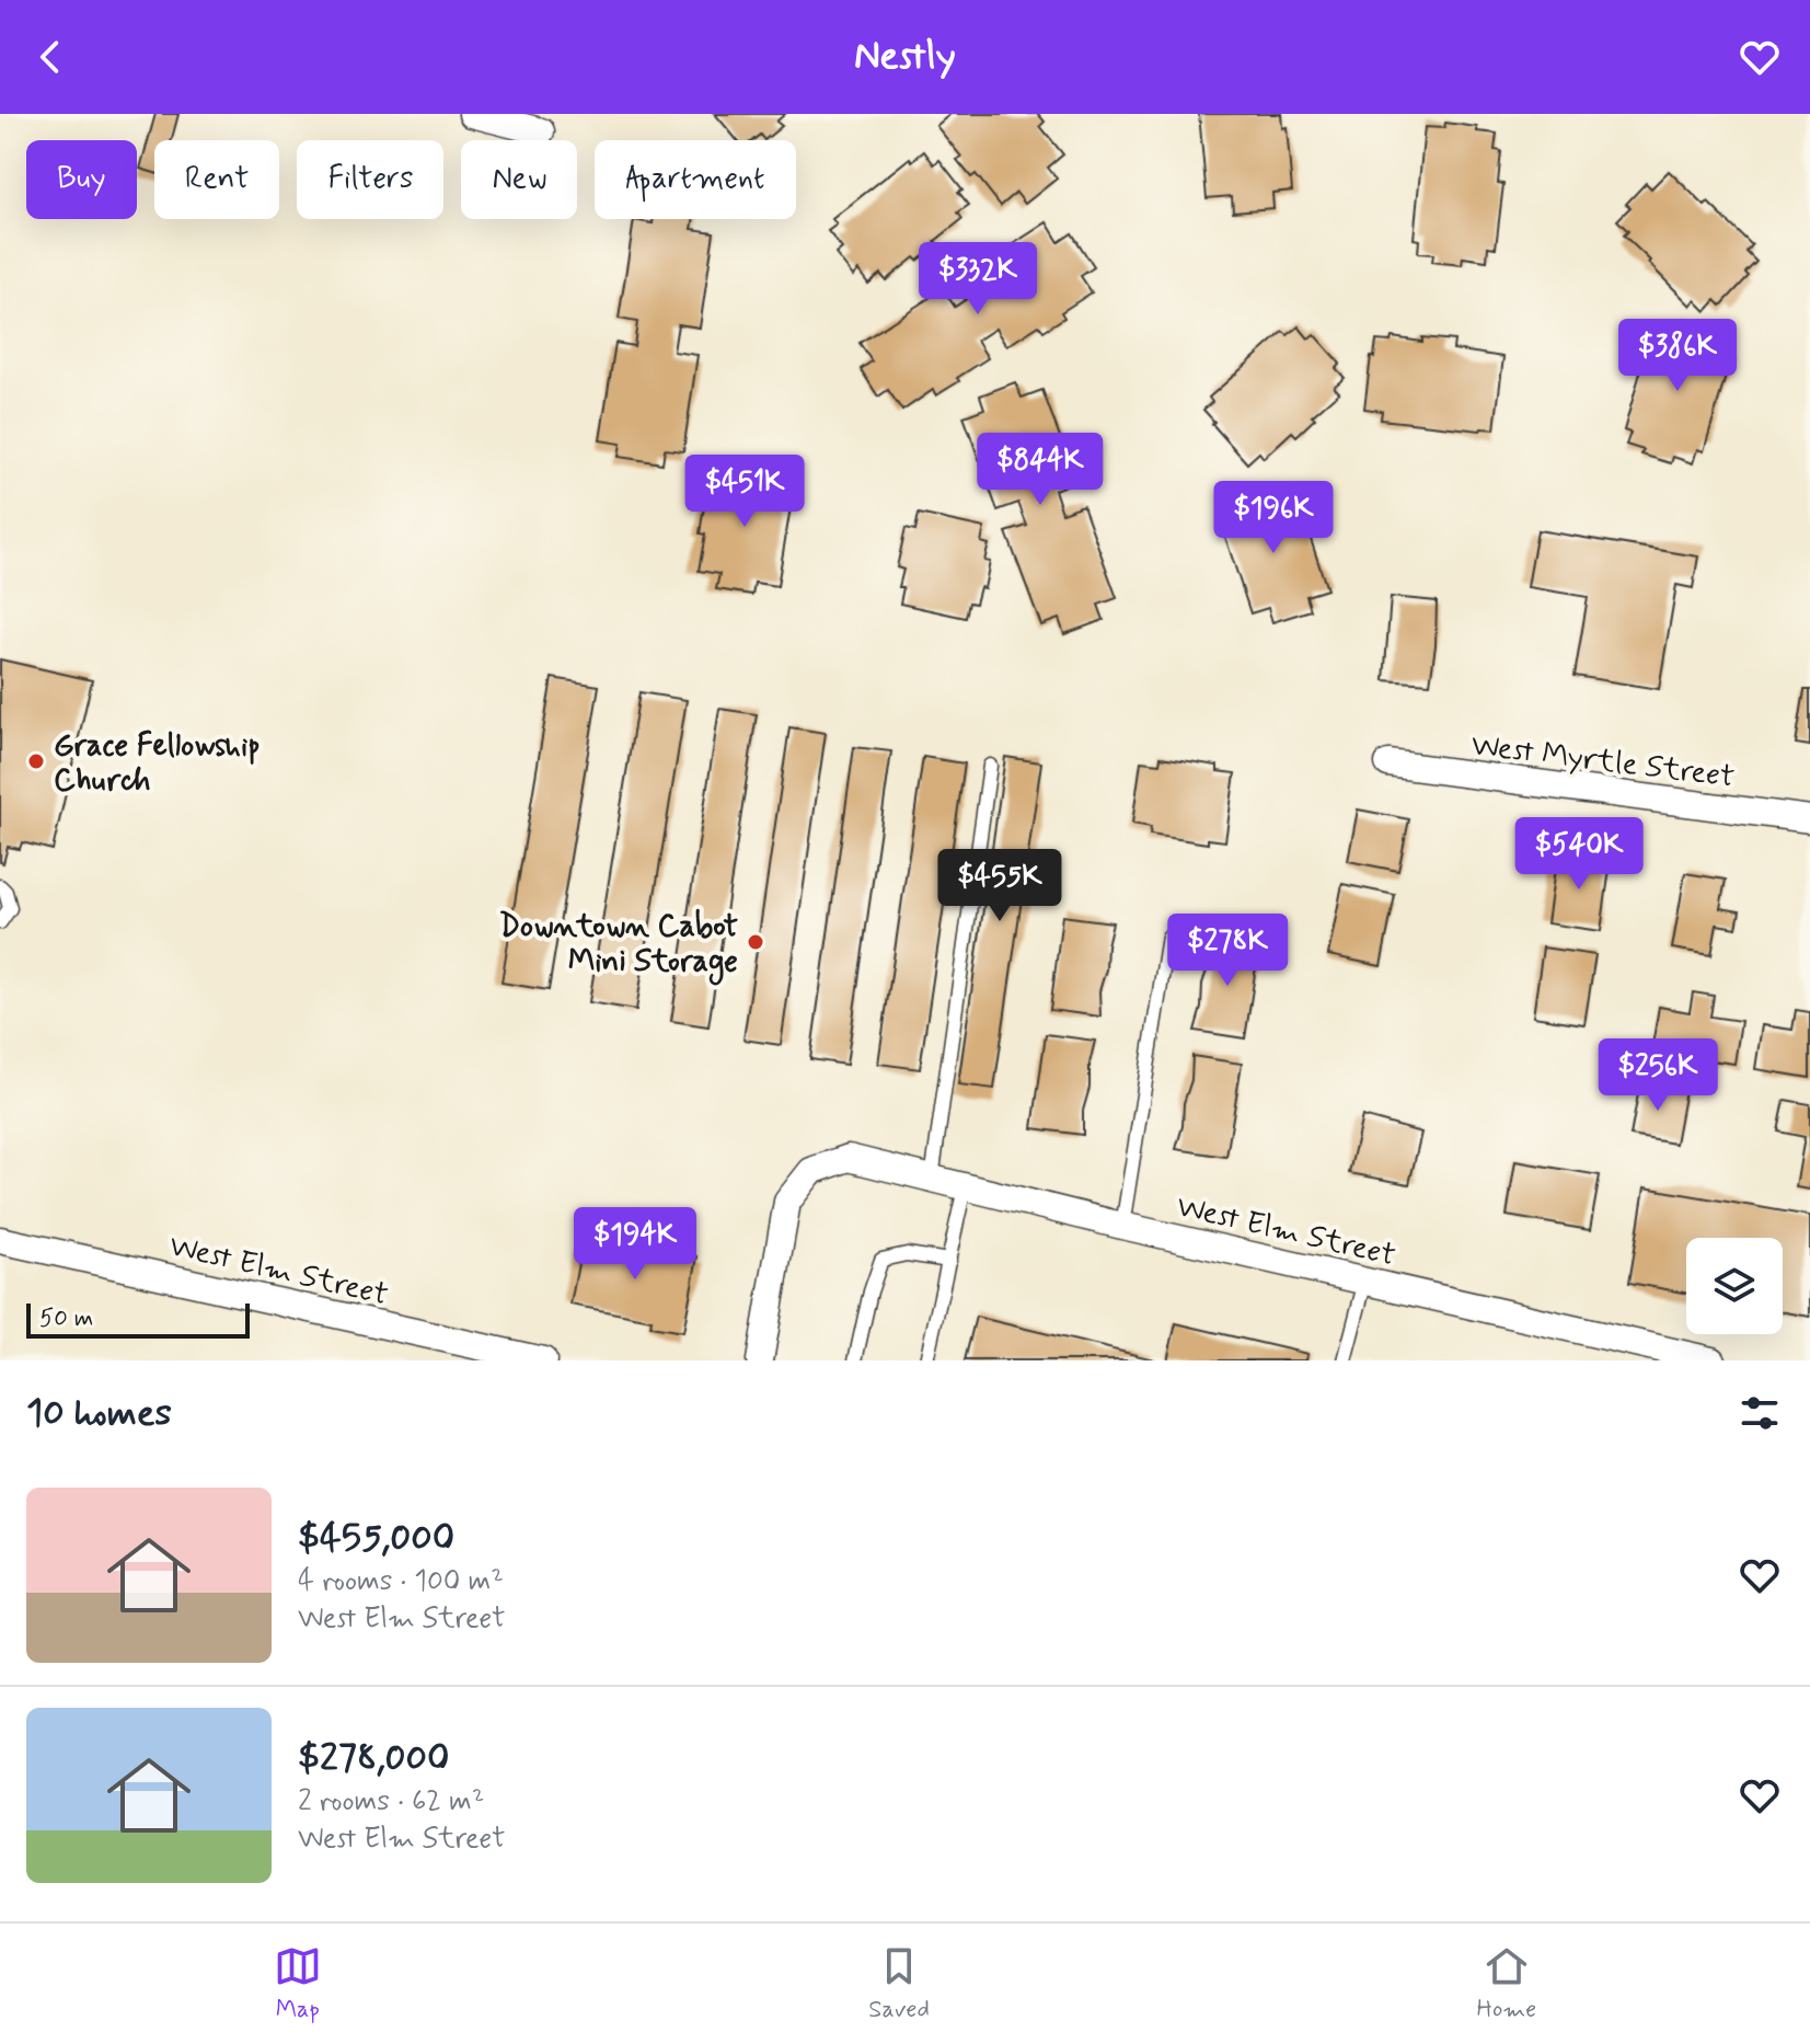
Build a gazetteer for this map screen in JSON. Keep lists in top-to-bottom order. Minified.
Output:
{"streets":{"street":["West Myrtle Street","West Elm Street"]},"places":["Grace Fellowship Church","Downtown Cabot Mini Storage"],"scale_bar":"50 m","page":{"header":"Nestly","chip":["Buy","Rent","Filters","New","Apartment"],"price":["$332K","$386K","$844K","$451K","$196K","$540K","$455K","$278K","$256K","$194K"],"scale":"50 m","heading":"10 homes","list":[{"name":"$455,000","note":"4 rooms · 100 m² · West Elm Street"},{"name":"$278,000","note":"2 rooms · 62 m² · West Elm Street"}],"tabs":["Map","Saved","Home"]}}
